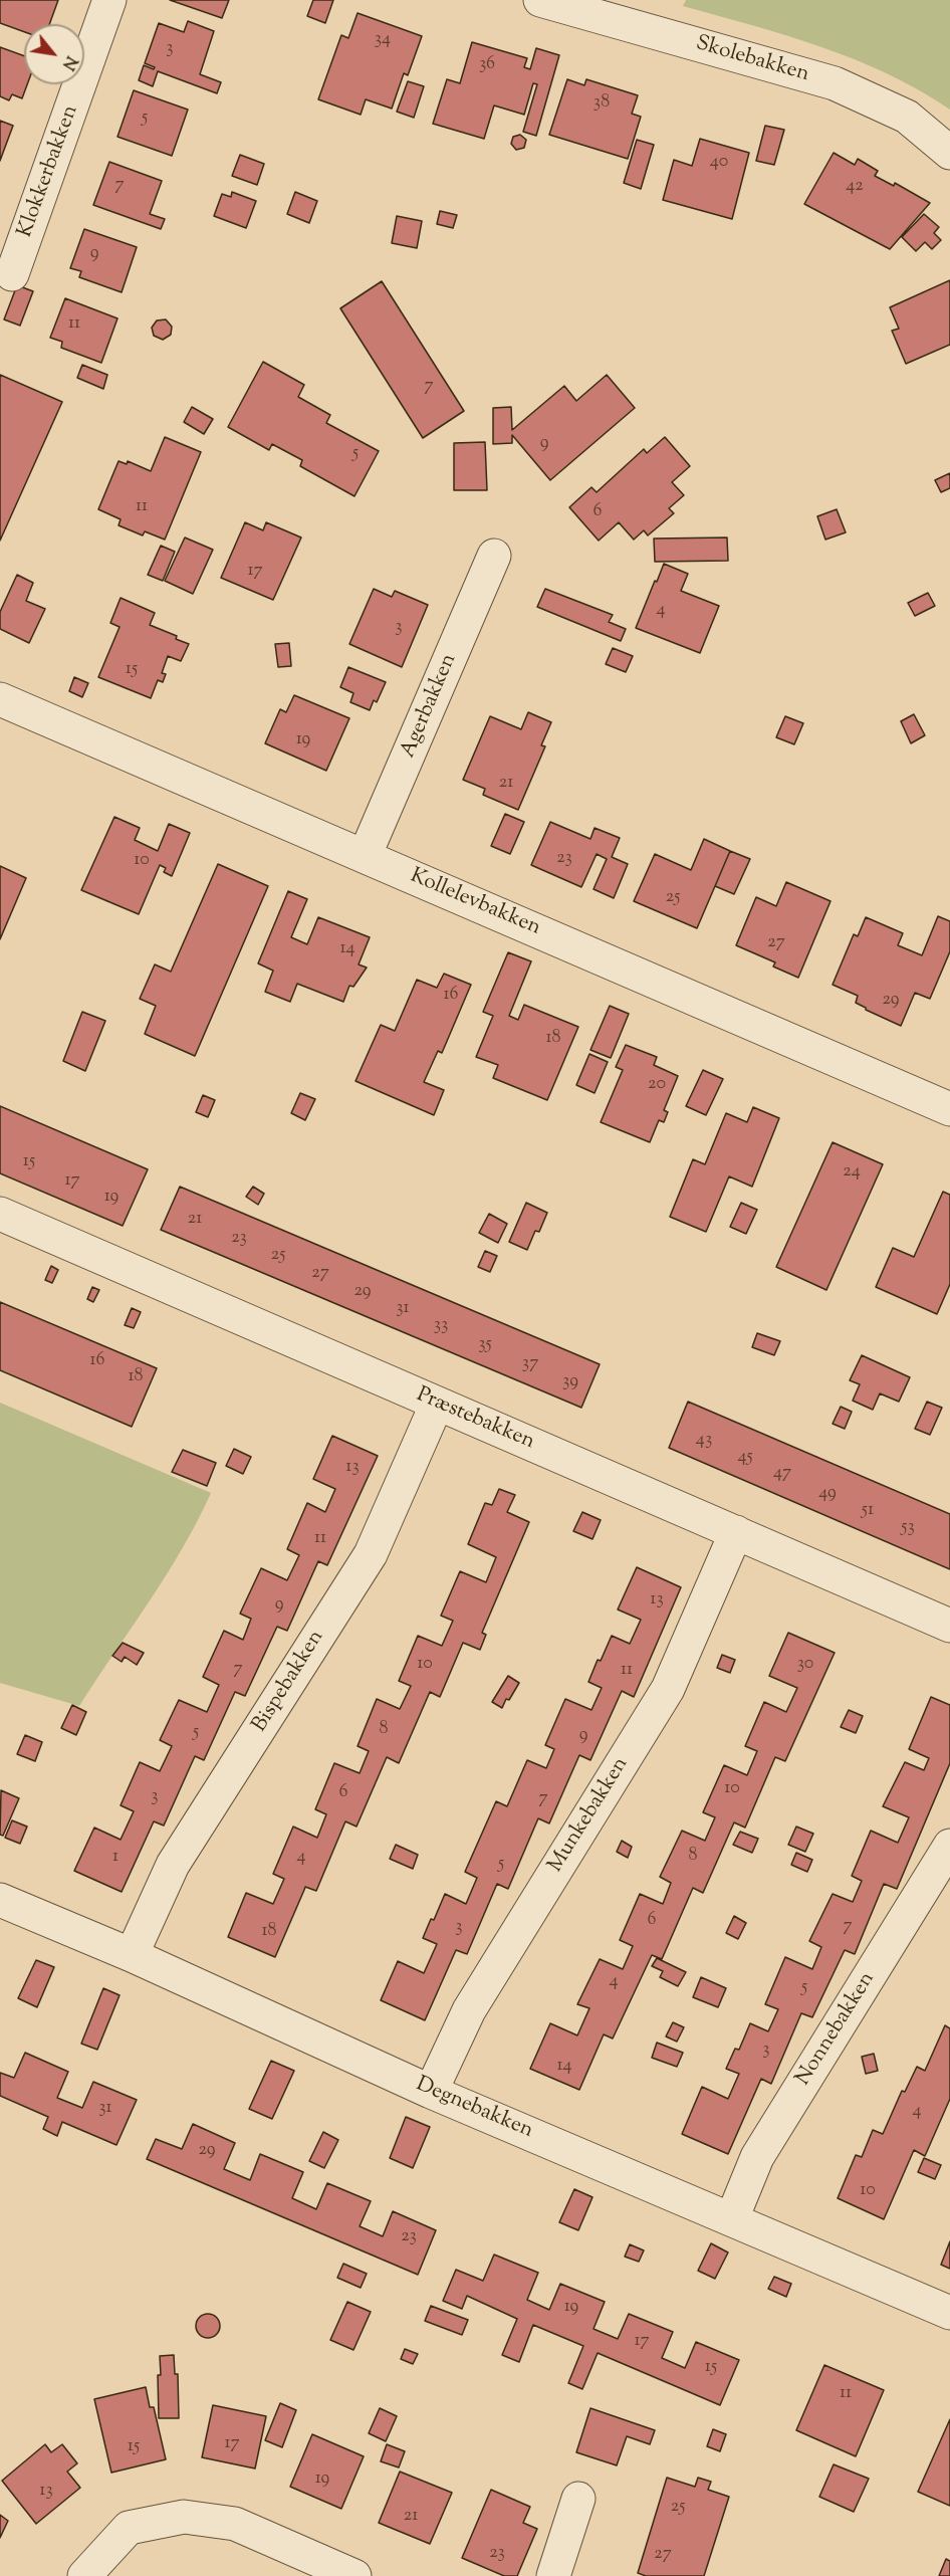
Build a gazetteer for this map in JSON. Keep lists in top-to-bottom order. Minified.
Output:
{"streets":{"street":["Skolebakken","Klokkerbakken","Agerbakken","Kollelevbakken","Præstebakken","Bispebakken","Munkebakken","Nonnebakken","Degnebakken"]},"crossings":[["Agerbakken","Kollelevbakken"],["Præstebakken","Bispebakken"],["Præstebakken","Munkebakken"],["Bispebakken","Degnebakken"],["Munkebakken","Degnebakken"],["Nonnebakken","Degnebakken"]],"house_numbers":["34","3","36","38","5","40","7","42","9","11","7","9","5","11","6","17","4","3","15","19","21","23","10","25","27","14","16","29","18","20","15","24","17","19","21","23","25","27","29","31","33","35","16","37","18","39","43","45","13","47","49","51","53","11","13","9","10","30","7","11","8","5","9","10","6","3","7","8","1","4","5","6","7","3","18","4","5","3","14","31","4","29","10","23","19","17","15","11","17","15","19","13","25","21","23","27"],"north":"bottom right"}
